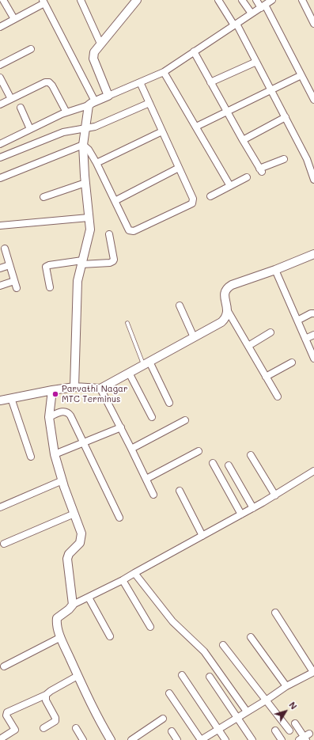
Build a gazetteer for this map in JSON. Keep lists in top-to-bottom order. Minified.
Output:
{"places":["Parvathi Nagar MTC Terminus"],"north":"top right"}
